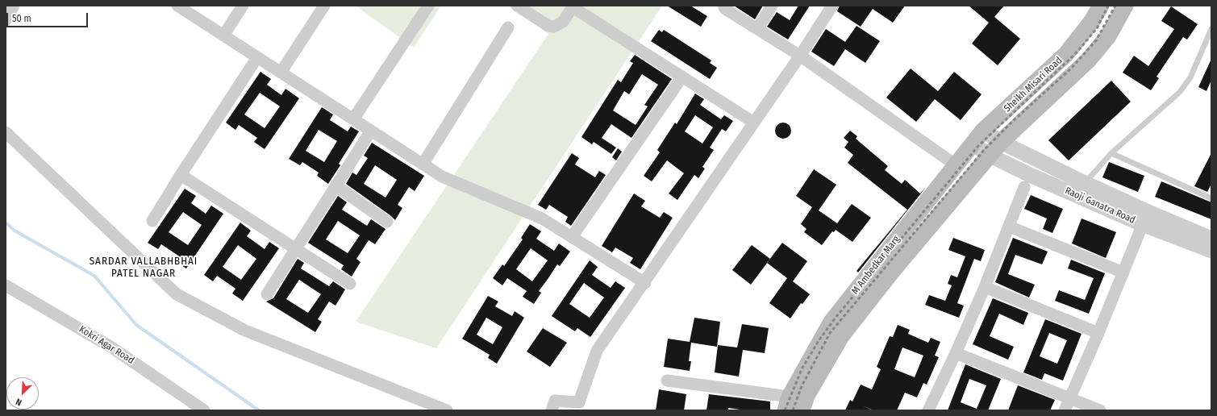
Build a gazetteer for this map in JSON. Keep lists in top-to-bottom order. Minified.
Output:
{"streets":{"main road":["Sheikh Misari Road","M Ambedkar Marg"],"street":["Raoji Ganatra Road","Kokri Agar Road"]},"crossings":[["Sheikh Misari Road","M Ambedkar Marg"],["Raoji Ganatra Road","M Ambedkar Marg"]],"districts":["SARDAR VALLABHBHAI PATEL NAGAR"],"scale_bar":"50 m","north":"bottom left"}
